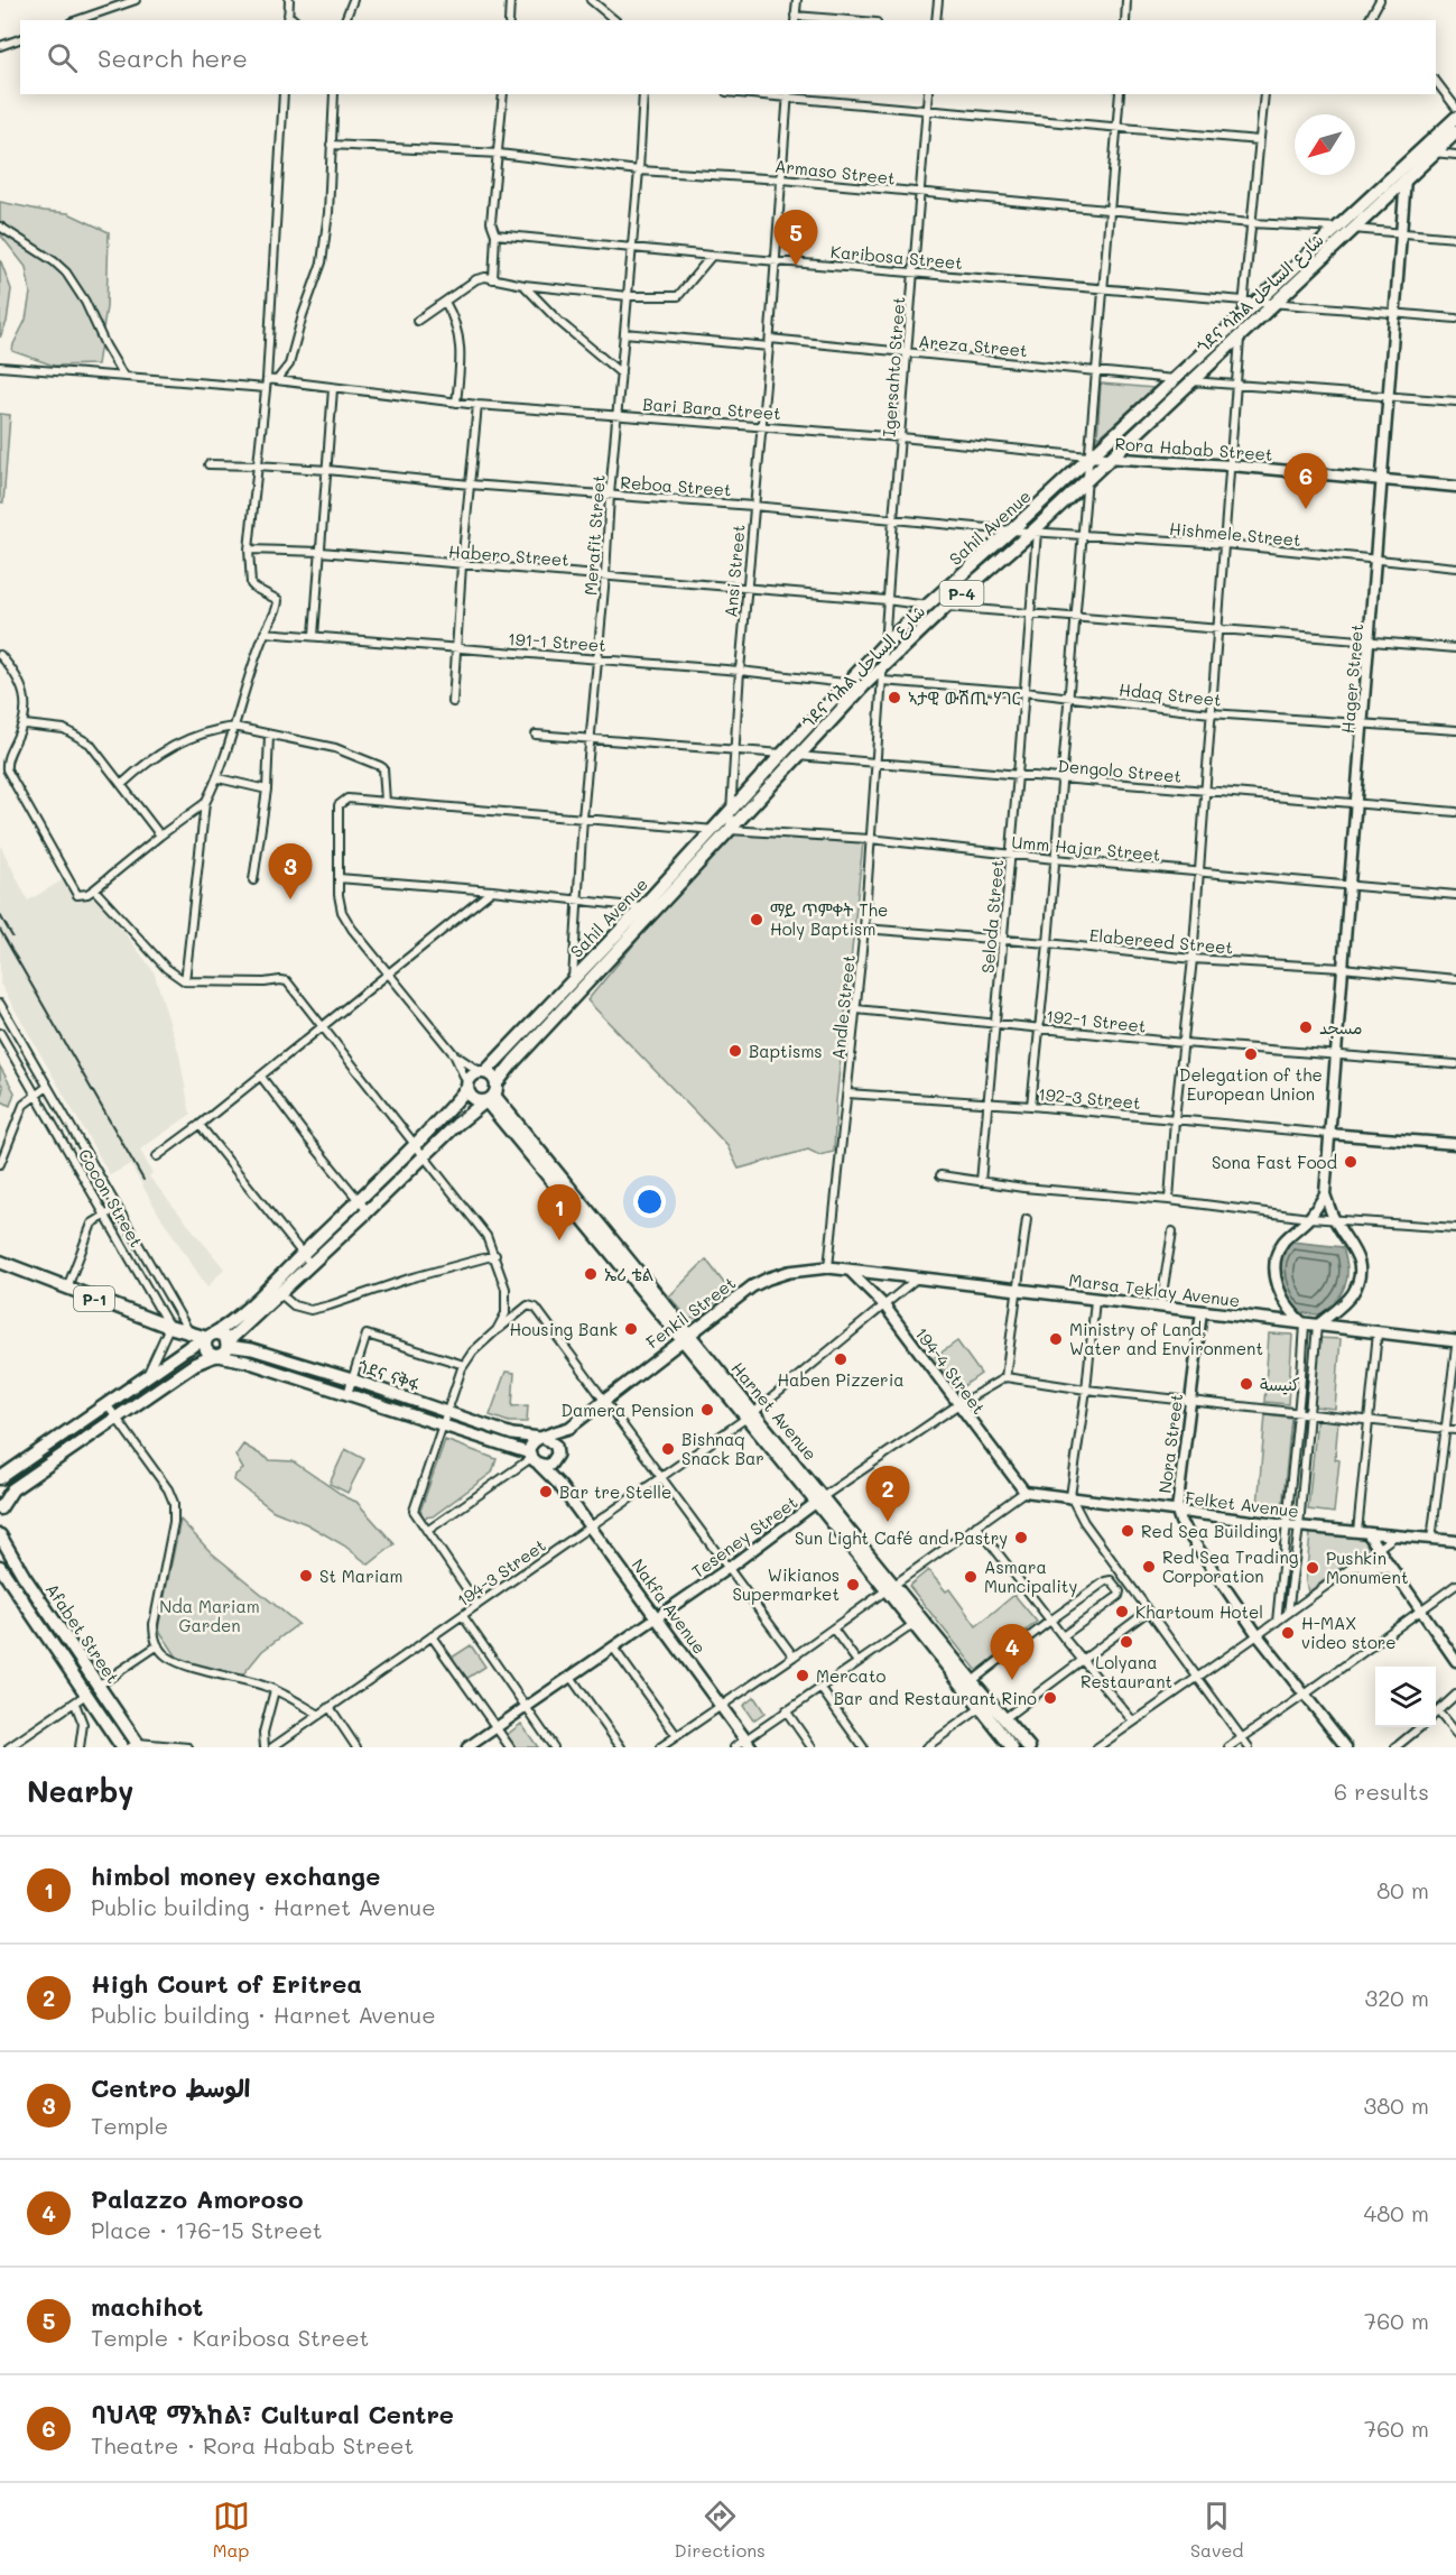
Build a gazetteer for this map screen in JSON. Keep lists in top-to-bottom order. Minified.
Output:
{"streets":{"main road":["ጎደና ሳሕል شارع الساحل","Sahil Avenue","P-4","Marsa Teklay Avenue","P-1","Fenkil Street","ጎደና ናቅፋ","Harnet Avenue","Nakfa Avenue","Afabet Street"],"street":["Armaso Street","Karibosa Street","Areza Street","Igersahto Street","Bari Bara Street","Rora Habab Street","Reboa Street","Hishmele Street","Merafit Street","Habero Street","Ansi Street","191-1 Street","Hager Street","Hdaq Street","Dengolo Street","Umm Hajar Street","Seloda Street","Elabereed Street","Andle Street","192-1 Street","192-3 Street","Cocon Street","194-4 Street","Nora Street","Felket Avenue","Teseney Street","194-3 Street"]},"crossings":[["Armaso Street","ጎደና ሳሕል شارع الساحل"],["Armaso Street","Igersahto Street"],["Armaso Street","Sahil Avenue"],["Armaso Street","Merafit Street"],["Armaso Street","Ansi Street"],["Armaso Street","Hager Street"],["Karibosa Street","ጎደና ሳሕል شارع الساحل"],["Karibosa Street","Igersahto Street"],["Karibosa Street","Sahil Avenue"],["Karibosa Street","Merafit Street"],["Karibosa Street","Ansi Street"],["Karibosa Street","Hager Street"],["ጎደና ሳሕል شارع الساحل","Areza Street"],["ጎደና ሳሕል شارع الساحل","Igersahto Street"],["ጎደና ሳሕል شارع الساحل","Rora Habab Street"],["ጎደና ሳሕል شارع الساحل","Sahil Avenue"],["ጎደና ሳሕል شارع الساحل","Hishmele Street"],["ጎደና ሳሕል شارع الساحل","Habero Street"],["ጎደና ሳሕል شارع الساحل","Ansi Street"],["ጎደና ሳሕል شارع الساحل","191-1 Street"],["ጎደና ሳሕል شارع الساحل","Hager Street"],["ጎደና ሳሕል شارع الساحل","Dengolo Street"],["ጎደና ሳሕል شارع الساحل","Umm Hajar Street"],["ጎደና ሳሕል شارع الساحل","Seloda Street"],["ጎደና ሳሕል شارع الساحل","Andle Street"],["ጎደና ሳሕል شارع الساحل","Harnet Avenue"],["Areza Street","Igersahto Street"],["Areza Street","Sahil Avenue"],["Areza Street","Merafit Street"],["Areza Street","Ansi Street"],["Areza Street","Hager Street"],["Igersahto Street","Bari Bara Street"],["Igersahto Street","Reboa Street"],["Igersahto Street","Sahil Avenue"],["Igersahto Street","Habero Street"],["Igersahto Street","Andle Street"],["Bari Bara Street","Rora Habab Street"],["Bari Bara Street","Sahil Avenue"],["Bari Bara Street","Merafit Street"],["Bari Bara Street","Ansi Street"],["Rora Habab Street","Sahil Avenue"],["Rora Habab Street","Hager Street"],["Reboa Street","Sahil Avenue"],["Reboa Street","Hishmele Street"],["Reboa Street","Merafit Street"],["Reboa Street","Ansi Street"],["Sahil Avenue","Hishmele Street"],["Sahil Avenue","Merafit Street"],["Sahil Avenue","Habero Street"],["Sahil Avenue","Ansi Street"],["Sahil Avenue","191-1 Street"],["Sahil Avenue","Hager Street"],["Sahil Avenue","Dengolo Street"],["Sahil Avenue","Umm Hajar Street"],["Sahil Avenue","Harnet Avenue"],["Hishmele Street","Hager Street"],["Hishmele Street","Seloda Street"],["Merafit Street","Habero Street"],["Merafit Street","191-1 Street"],["Merafit Street","Dengolo Street"],["Merafit Street","Umm Hajar Street"],["Habero Street","Ansi Street"],["Habero Street","Hager Street"],["Habero Street","Seloda Street"],["Ansi Street","191-1 Street"],["Ansi Street","Dengolo Street"],["Ansi Street","Umm Hajar Street"],["Hager Street","Hdaq Street"],["Hager Street","Dengolo Street"],["Hager Street","Umm Hajar Street"],["Hager Street","Elabereed Street"],["Hager Street","192-1 Street"],["Hager Street","192-3 Street"],["Hdaq Street","Seloda Street"],["Hdaq Street","Andle Street"],["Dengolo Street","Seloda Street"],["Dengolo Street","Andle Street"],["Umm Hajar Street","Seloda Street"],["Umm Hajar Street","Andle Street"],["Seloda Street","Elabereed Street"],["Seloda Street","192-1 Street"],["Seloda Street","192-3 Street"],["Elabereed Street","Andle Street"],["Andle Street","192-1 Street"],["Andle Street","192-3 Street"],["Andle Street","Fenkil Street"],["Cocon Street","P-1"],["Marsa Teklay Avenue","Fenkil Street"],["Marsa Teklay Avenue","194-4 Street"],["Marsa Teklay Avenue","Nora Street"],["Marsa Teklay Avenue","194-3 Street"],["P-1","ጎደና ናቅፋ"],["Fenkil Street","194-4 Street"],["Fenkil Street","Harnet Avenue"],["194-4 Street","Felket Avenue"],["194-4 Street","194-3 Street"],["ጎደና ናቅፋ","Nakfa Avenue"],["Harnet Avenue","Teseney Street"],["Harnet Avenue","194-3 Street"],["Nora Street","Felket Avenue"],["Teseney Street","Nakfa Avenue"],["194-3 Street","Nakfa Avenue"]],"parks":["Nda Mariam Garden"],"places":["ኣታዊ ውሽጢ ሃገር","ማይ ጥምቀት The Holy Baptism","مسجد","Baptisms","Delegation of the European Union","Sona Fast Food","ኤሪ ቴል","Housing Bank","Ministry of Land, Water and Environment","Haben Pizzeria","كنيسة","Damera Pension","Bishnaq Snack Bar","Bar tre Stelle","Red Sea Building","Sun Light Café and Pastry","Red Sea Trading Corporation","Pushkin Monument","St Mariam","Asmara Muncipality","Wikianos Supermarket","Khartoum Hotel","H-MAX video store","Lolyana Restaurant","Mercato","Bar and Restaurant Rino"],"north":"bottom left","page":{"search":"Search here","pins":["5","6","3","1","2","4"],"heading":["Nearby","6 results"],"list":[{"mark":"1","name":"himbol money exchange","note":"Public building · Harnet Avenue","value":"80 m"},{"mark":"2","name":"High Court of Eritrea","note":"Public building · Harnet Avenue","value":"320 m"},{"mark":"3","name":"Centro الوسط","note":"Temple","value":"380 m"},{"mark":"4","name":"Palazzo Amoroso","note":"Place · 176-15 Street","value":"480 m"},{"mark":"5","name":"machihot","note":"Temple · Karibosa Street","value":"760 m"},{"mark":"6","name":"ባህላዊ ማእከል፣ Cultural Centre","note":"Theatre · Rora Habab Street","value":"760 m"}],"nav":["Map","Directions","Saved"]}}
